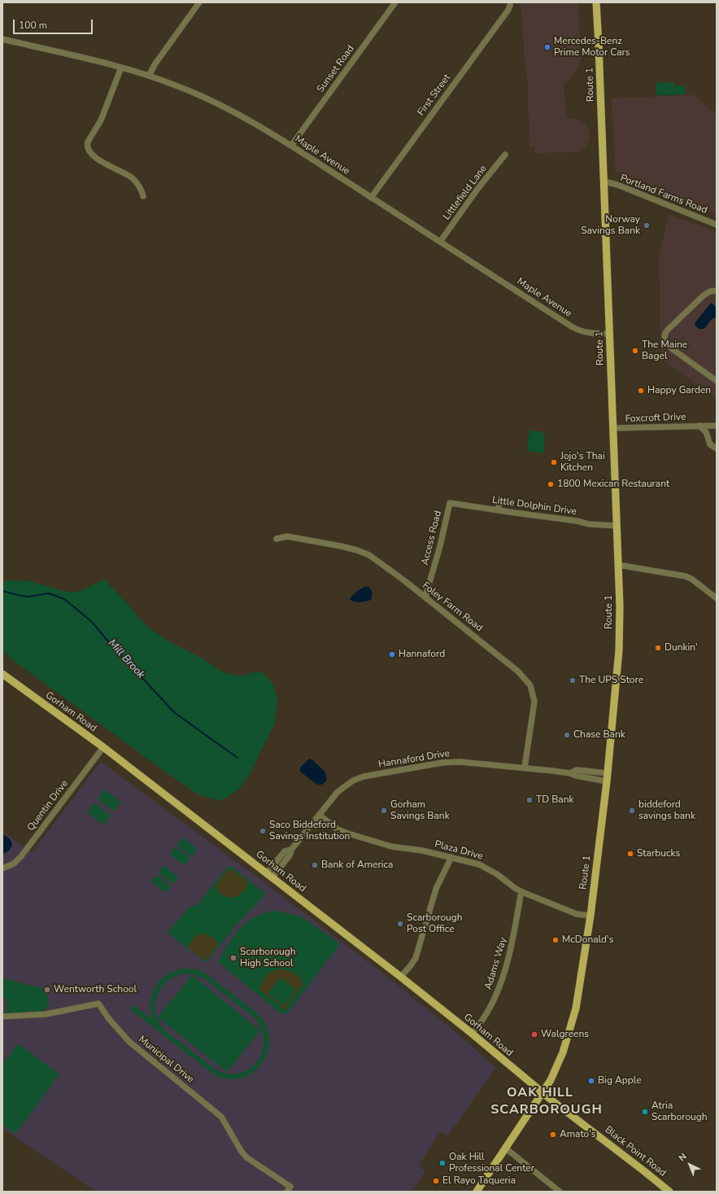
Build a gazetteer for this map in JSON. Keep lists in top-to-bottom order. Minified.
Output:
{"streets":{"main road":["Route 1","Gorham Road","Black Point Road"],"street":["Sunset Road","First Street","Maple Avenue","Littlefield Lane","Portland Farms Road","Foxcroft Drive","Little Dolphin Drive","Access Road","Foley Farm Road","Hannaford Drive","Quentin Drive","Plaza Drive","Adams Way","Municipal Drive"]},"crossings":[["Sunset Road","Maple Avenue"],["Route 1","Maple Avenue"],["Route 1","Portland Farms Road"],["Route 1","Foxcroft Drive"],["Route 1","Little Dolphin Drive"],["Route 1","Gorham Road"],["Route 1","Hannaford Drive"],["Route 1","Plaza Drive"],["Route 1","Black Point Road"],["First Street","Maple Avenue"],["Maple Avenue","Littlefield Lane"],["Little Dolphin Drive","Access Road"],["Access Road","Foley Farm Road"],["Foley Farm Road","Hannaford Drive"],["Gorham Road","Hannaford Drive"],["Gorham Road","Quentin Drive"],["Gorham Road","Adams Way"],["Gorham Road","Black Point Road"],["Hannaford Drive","Plaza Drive"],["Plaza Drive","Adams Way"]],"districts":["OAK HILL","SCARBOROUGH"],"water":["Mill Brook"],"places":["Mercedes-Benz Prime Motor Cars","Norway Savings Bank","The Maine Bagel","Happy Garden","Jojo's Thai Kitchen","1800 Mexican Restaurant","Dunkin'","Hannaford","The UPS Store","Chase Bank","TD Bank","Gorham Savings Bank","biddeford savings bank","Saco Biddeford Savings Institution","Starbucks","Bank of America","Scarborough Post Office","McDonald's","Scarborough High School","Wentworth School","Walgreens","Big Apple","Atria Scarborough","Amato's","Oak Hill Professional Center","El Rayo Taqueria"],"scale_bar":"100 m","north":"top left"}
